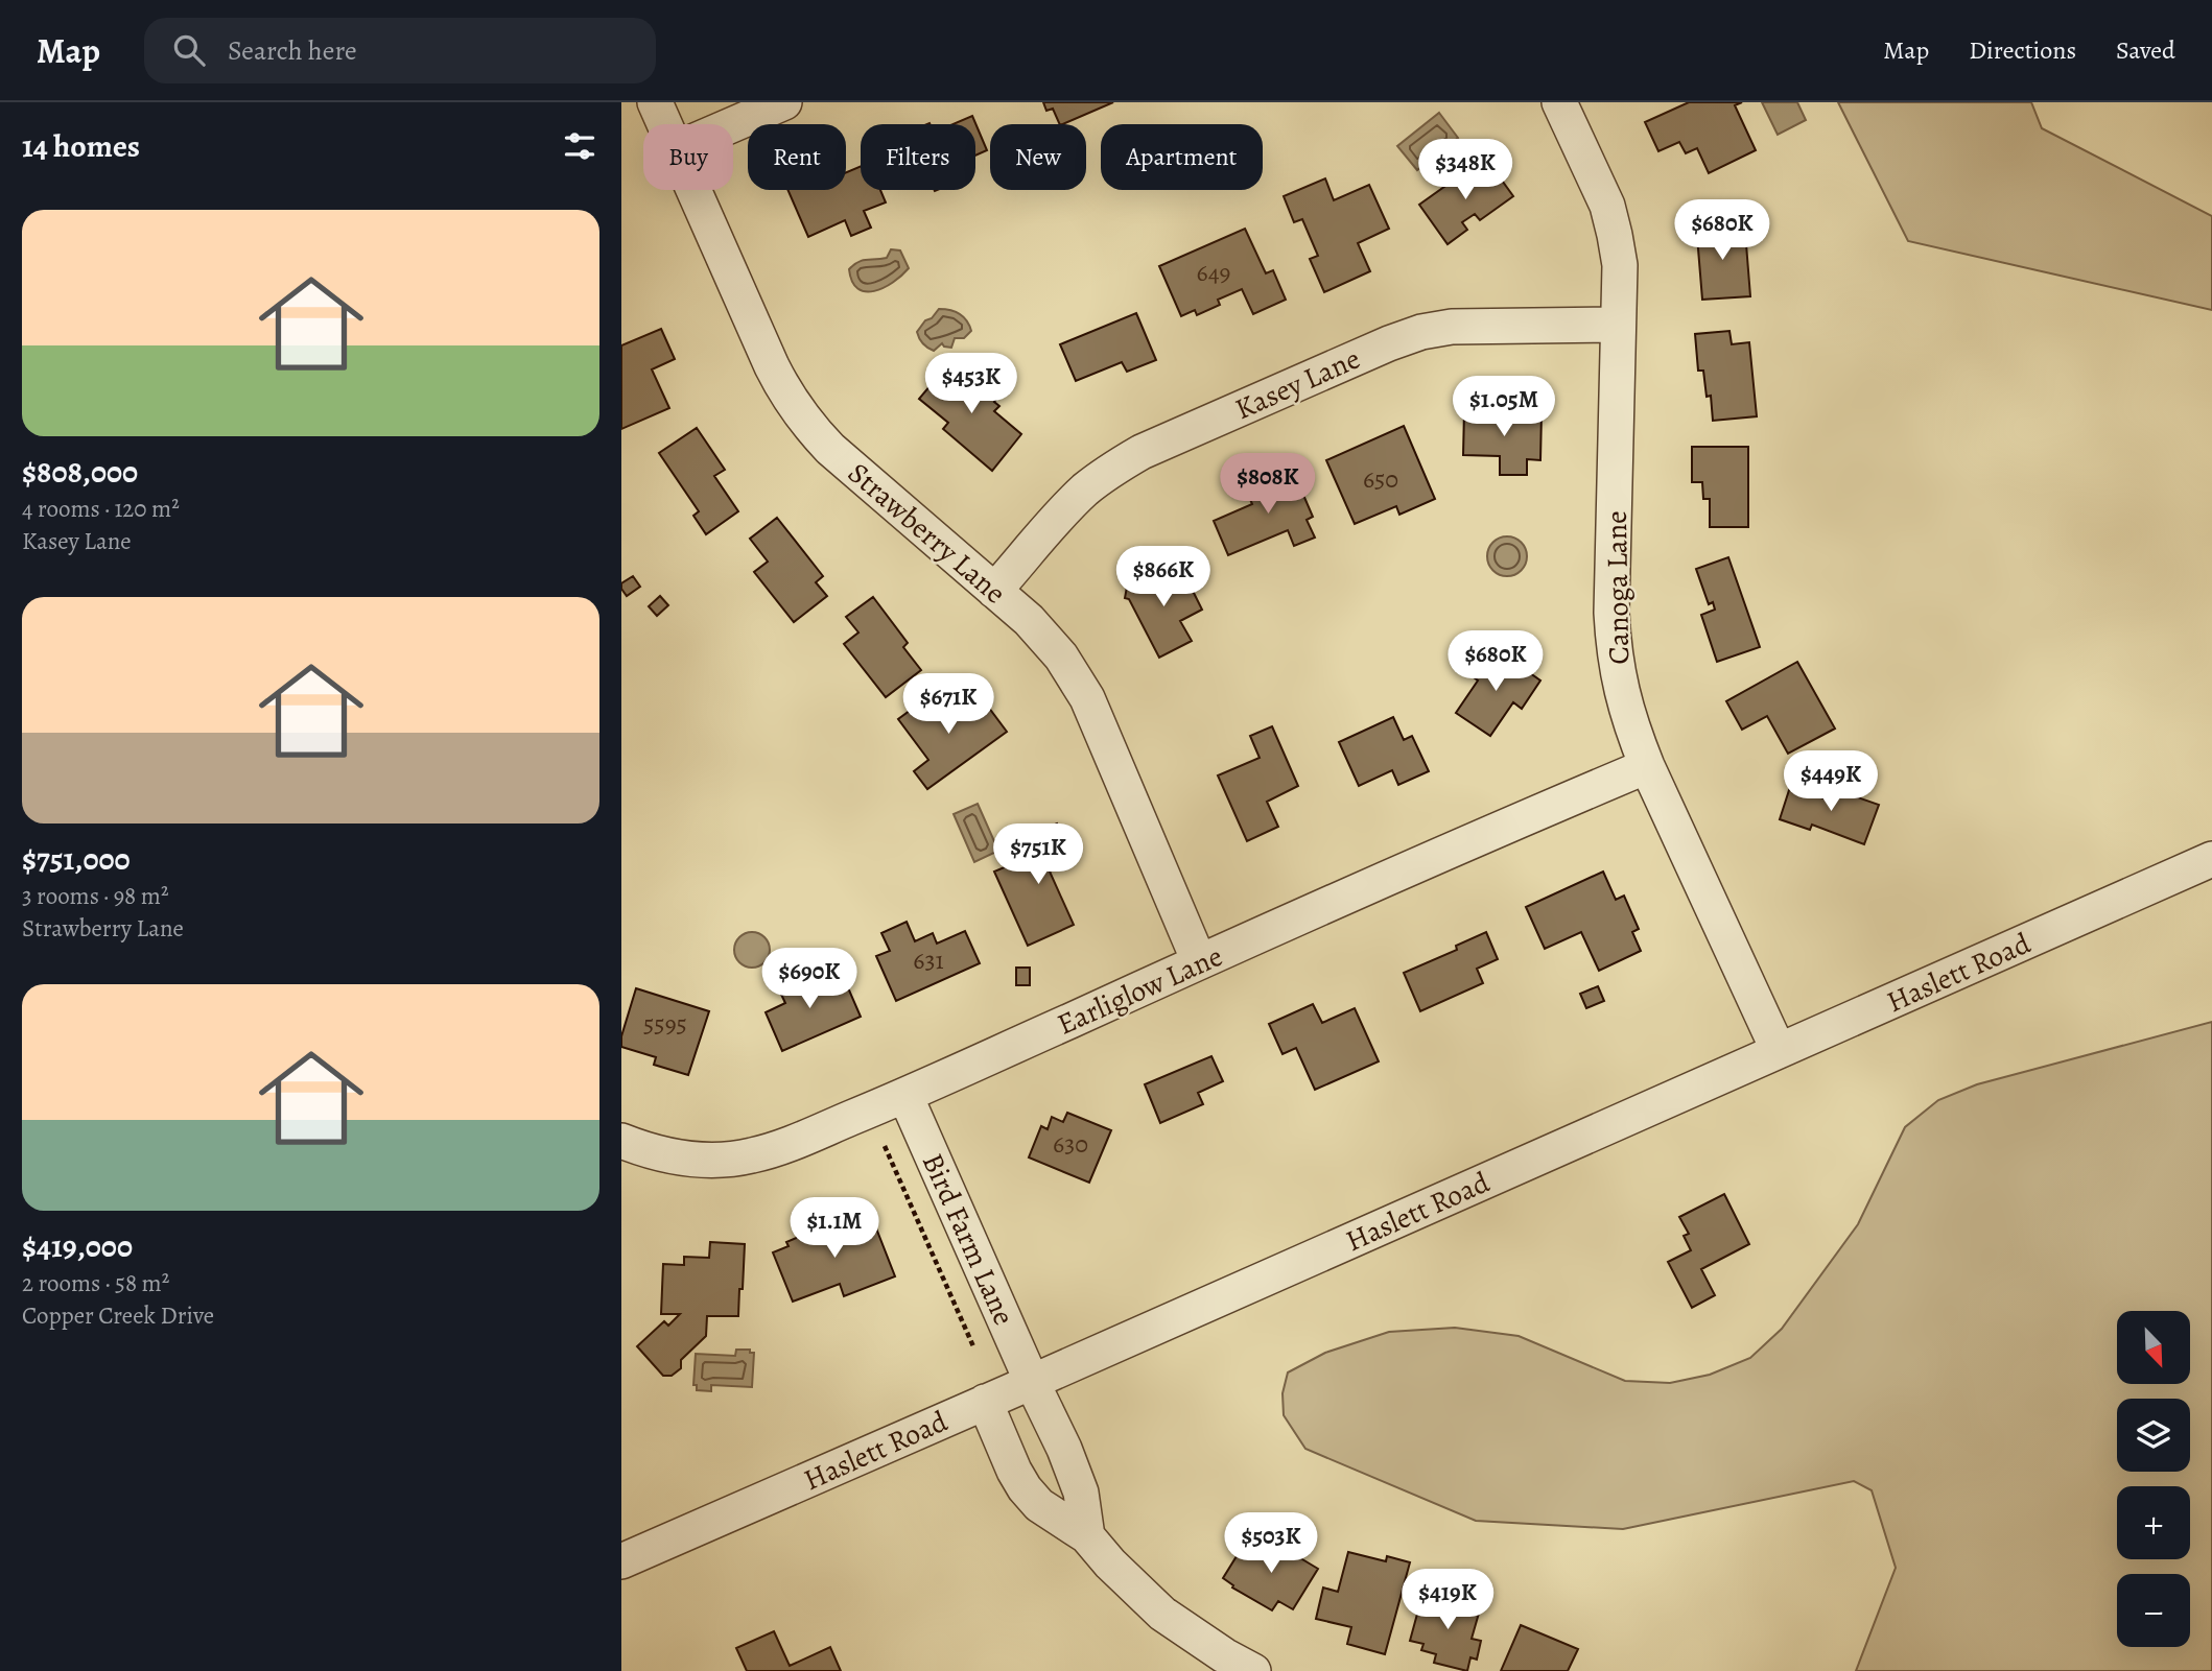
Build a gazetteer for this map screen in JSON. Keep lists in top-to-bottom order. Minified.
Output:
{"streets":{"street":["Kasey Lane","Strawberry Lane","Canoga Lane","Haslett Road","Earliglow Lane","Bird Farm Lane"]},"crossings":[["Kasey Lane","Strawberry Lane"],["Kasey Lane","Canoga Lane"],["Strawberry Lane","Earliglow Lane"],["Canoga Lane","Haslett Road"],["Canoga Lane","Earliglow Lane"],["Haslett Road","Bird Farm Lane"],["Earliglow Lane","Bird Farm Lane"]],"house_numbers":["649","650","631","5595","630"],"north":"bottom right","page":{"header":"Map","search":"Search here","nav":["Map","Directions","Saved"],"heading":"14 homes","chip":["Buy","Rent","Filters","New","Apartment"],"price":["$348K","$680K","$453K","$1.05M","$808K","$866K","$680K","$671K","$449K","$751K","$690K","$1.1M","$503K","$419K"],"list":[{"name":"$808,000","note":"4 rooms · 120 m² · Kasey Lane"},{"name":"$751,000","note":"3 rooms · 98 m² · Strawberry Lane"},{"name":"$419,000","note":"2 rooms · 58 m² · Copper Creek Drive"}],"map_buttons":["+","−"]}}
